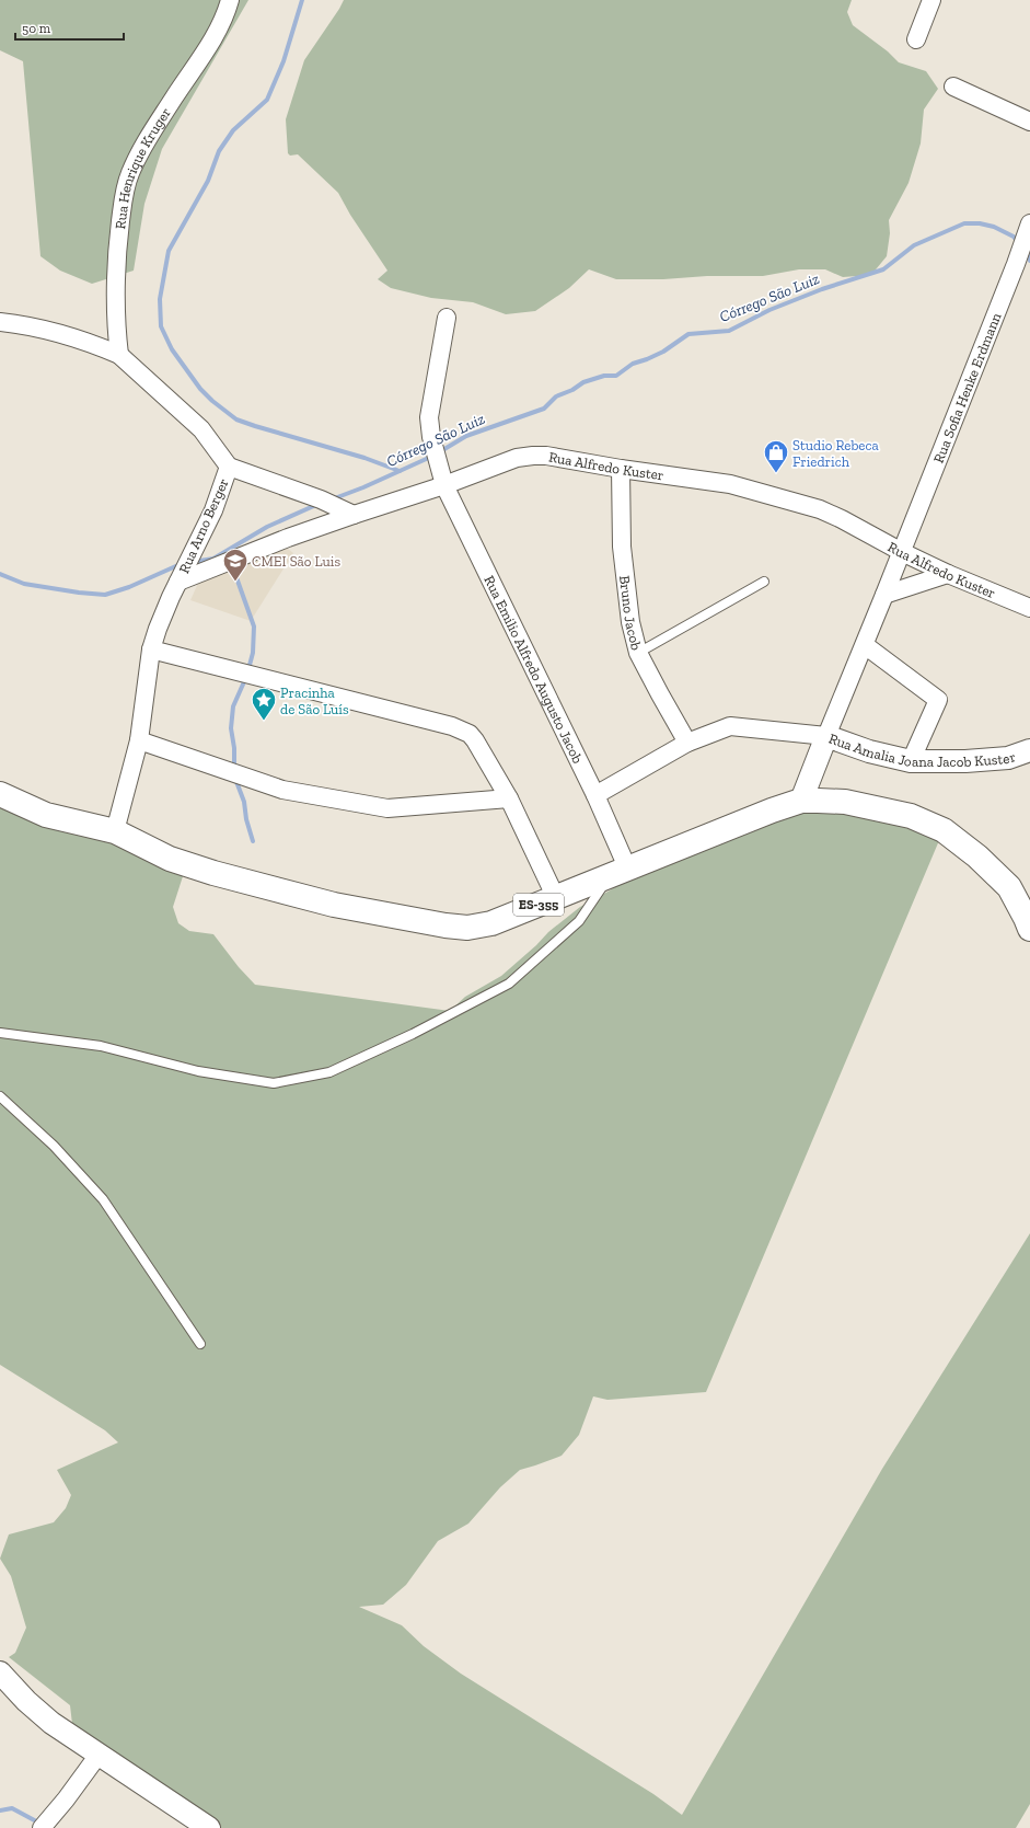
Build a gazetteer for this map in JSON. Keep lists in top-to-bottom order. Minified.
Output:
{"streets":{"main road":["ES-355"],"street":["Rua Henrique Kruger","Rua Sofia Henke Erdmann","Rua Alfredo Kuster","Rua Arno Berger","Bruno Jacob","Rua Emilio Alfredo Augusto Jacob","Rua Amalia Joana Jacob Kuster"]},"crossings":[["Rua Henrique Kruger","Rua Arno Berger"],["Rua Sofia Henke Erdmann","Rua Alfredo Kuster"],["Rua Sofia Henke Erdmann","Rua Amalia Joana Jacob Kuster"],["Rua Alfredo Kuster","Rua Arno Berger"],["Rua Alfredo Kuster","Bruno Jacob"],["Rua Alfredo Kuster","Rua Emilio Alfredo Augusto Jacob"],["Rua Arno Berger","ES-355"],["Bruno Jacob","Rua Amalia Joana Jacob Kuster"],["Rua Emilio Alfredo Augusto Jacob","Rua Amalia Joana Jacob Kuster"],["Rua Emilio Alfredo Augusto Jacob","ES-355"]],"water":["Córrego São Luiz"],"places":{"shop":["Studio Rebeca Friedrich"],"school or university":["CMEI São Luis"],"place":["Pracinha de São Luís"]},"scale_bar":"50 m"}
